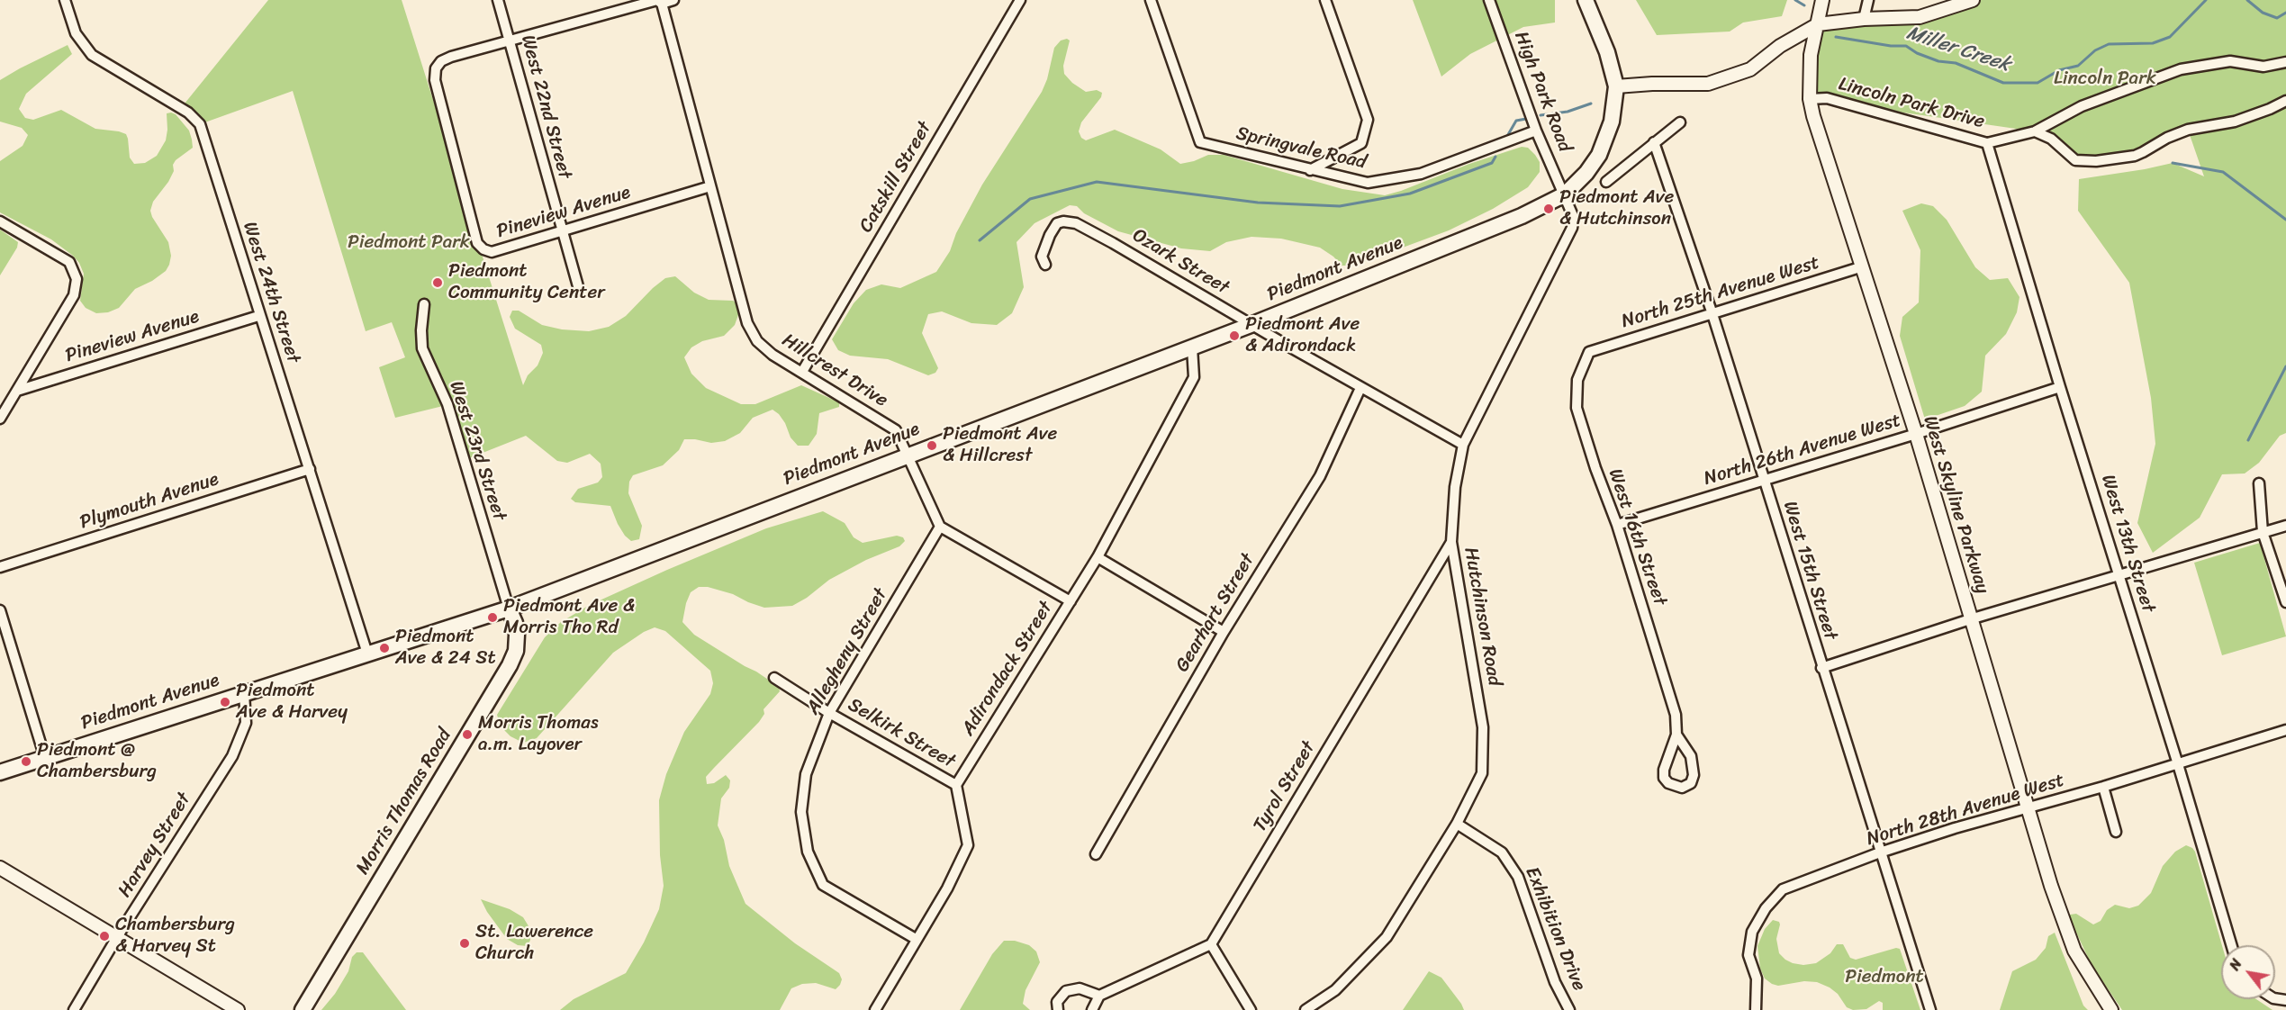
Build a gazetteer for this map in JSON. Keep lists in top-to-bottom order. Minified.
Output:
{"streets":{"main road":["Piedmont Avenue","Morris Thomas Road"],"street":["High Park Road","Lincoln Park Drive","West 22nd Street","Springvale Road","Catskill Street","Pineview Avenue","Ozark Street","West 24th Street","North 25th Avenue West","Hillcrest Drive","North 26th Avenue West","West 23rd Street","Plymouth Avenue","West Skyline Parkway","West 16th Street","West 13th Street","West 15th Street","Gearhart Street","Hutchinson Road","Allegheny Street","Adirondack Street","Selkirk Street","Tyrol Street","North 28th Avenue West","Harvey Street","Exhibition Drive"]},"crossings":[["High Park Road","Springvale Road"],["High Park Road","Piedmont Avenue"],["High Park Road","Hutchinson Road"],["Lincoln Park Drive","West Skyline Parkway"],["Lincoln Park Drive","West 13th Street"],["West 22nd Street","Pineview Avenue"],["Catskill Street","Hillcrest Drive"],["Pineview Avenue","West 24th Street"],["Pineview Avenue","Hillcrest Drive"],["Ozark Street","Piedmont Avenue"],["Ozark Street","Gearhart Street"],["Ozark Street","Hutchinson Road"],["Piedmont Avenue","West 24th Street"],["Piedmont Avenue","Hillcrest Drive"],["Piedmont Avenue","West 23rd Street"],["Piedmont Avenue","Hutchinson Road"],["Piedmont Avenue","Adirondack Street"],["Piedmont Avenue","Morris Thomas Road"],["Piedmont Avenue","Harvey Street"],["West 24th Street","Plymouth Avenue"],["North 25th Avenue West","West Skyline Parkway"],["North 25th Avenue West","West 16th Street"],["North 25th Avenue West","West 15th Street"],["Hillcrest Drive","Allegheny Street"],["North 26th Avenue West","West Skyline Parkway"],["North 26th Avenue West","West 16th Street"],["North 26th Avenue West","West 13th Street"],["North 26th Avenue West","West 15th Street"],["West 23rd Street","Morris Thomas Road"],["West Skyline Parkway","North 28th Avenue West"],["West 13th Street","North 28th Avenue West"],["West 15th Street","North 28th Avenue West"],["Hutchinson Road","Tyrol Street"],["Hutchinson Road","Exhibition Drive"],["Allegheny Street","Selkirk Street"],["Adirondack Street","Selkirk Street"]],"water":["Miller Creek"],"parks":["Lincoln Park","Piedmont Park","Piedmont"],"places":["Piedmont Ave & Hutchinson","Piedmont Community Center","Piedmont Ave & Adirondack","Piedmont Ave & Hillcrest","Piedmont Ave & Morris Tho Rd","Piedmont Ave & 24 St","Piedmont Ave & Harvey","Morris Thomas a.m. Layover","Piedmont @ Chambersburg","Chambersburg & Harvey St","St. Lawerence Church"],"north":"top left"}
